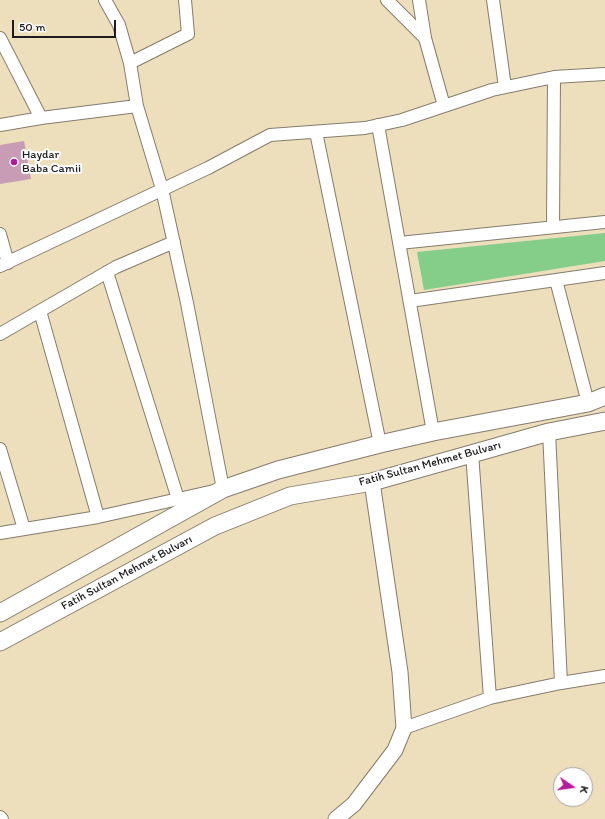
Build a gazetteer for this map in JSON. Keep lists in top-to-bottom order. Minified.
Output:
{"streets":{"main road":["Fatih Sultan Mehmet Bulvarı"]},"places":["Haydar Baba Camii"],"scale_bar":"50 m","north":"right"}
